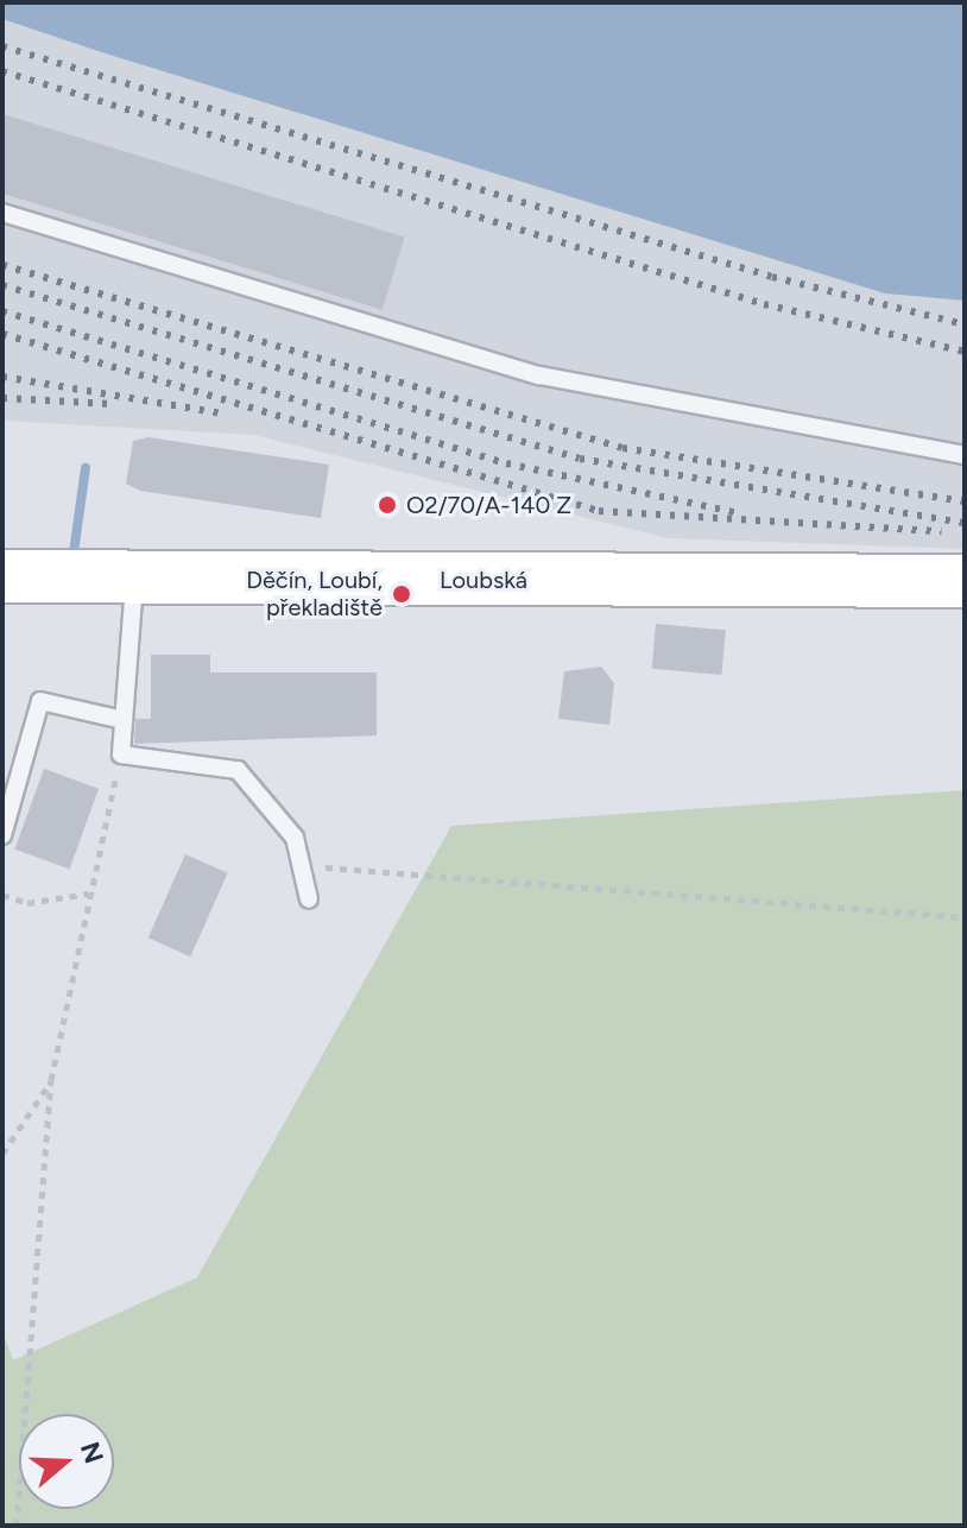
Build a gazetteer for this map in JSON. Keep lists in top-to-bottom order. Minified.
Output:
{"streets":{"main road":["Loubská"]},"places":["O2/70/A-140 Z","Děčín, Loubí, překladiště"],"north":"right"}
